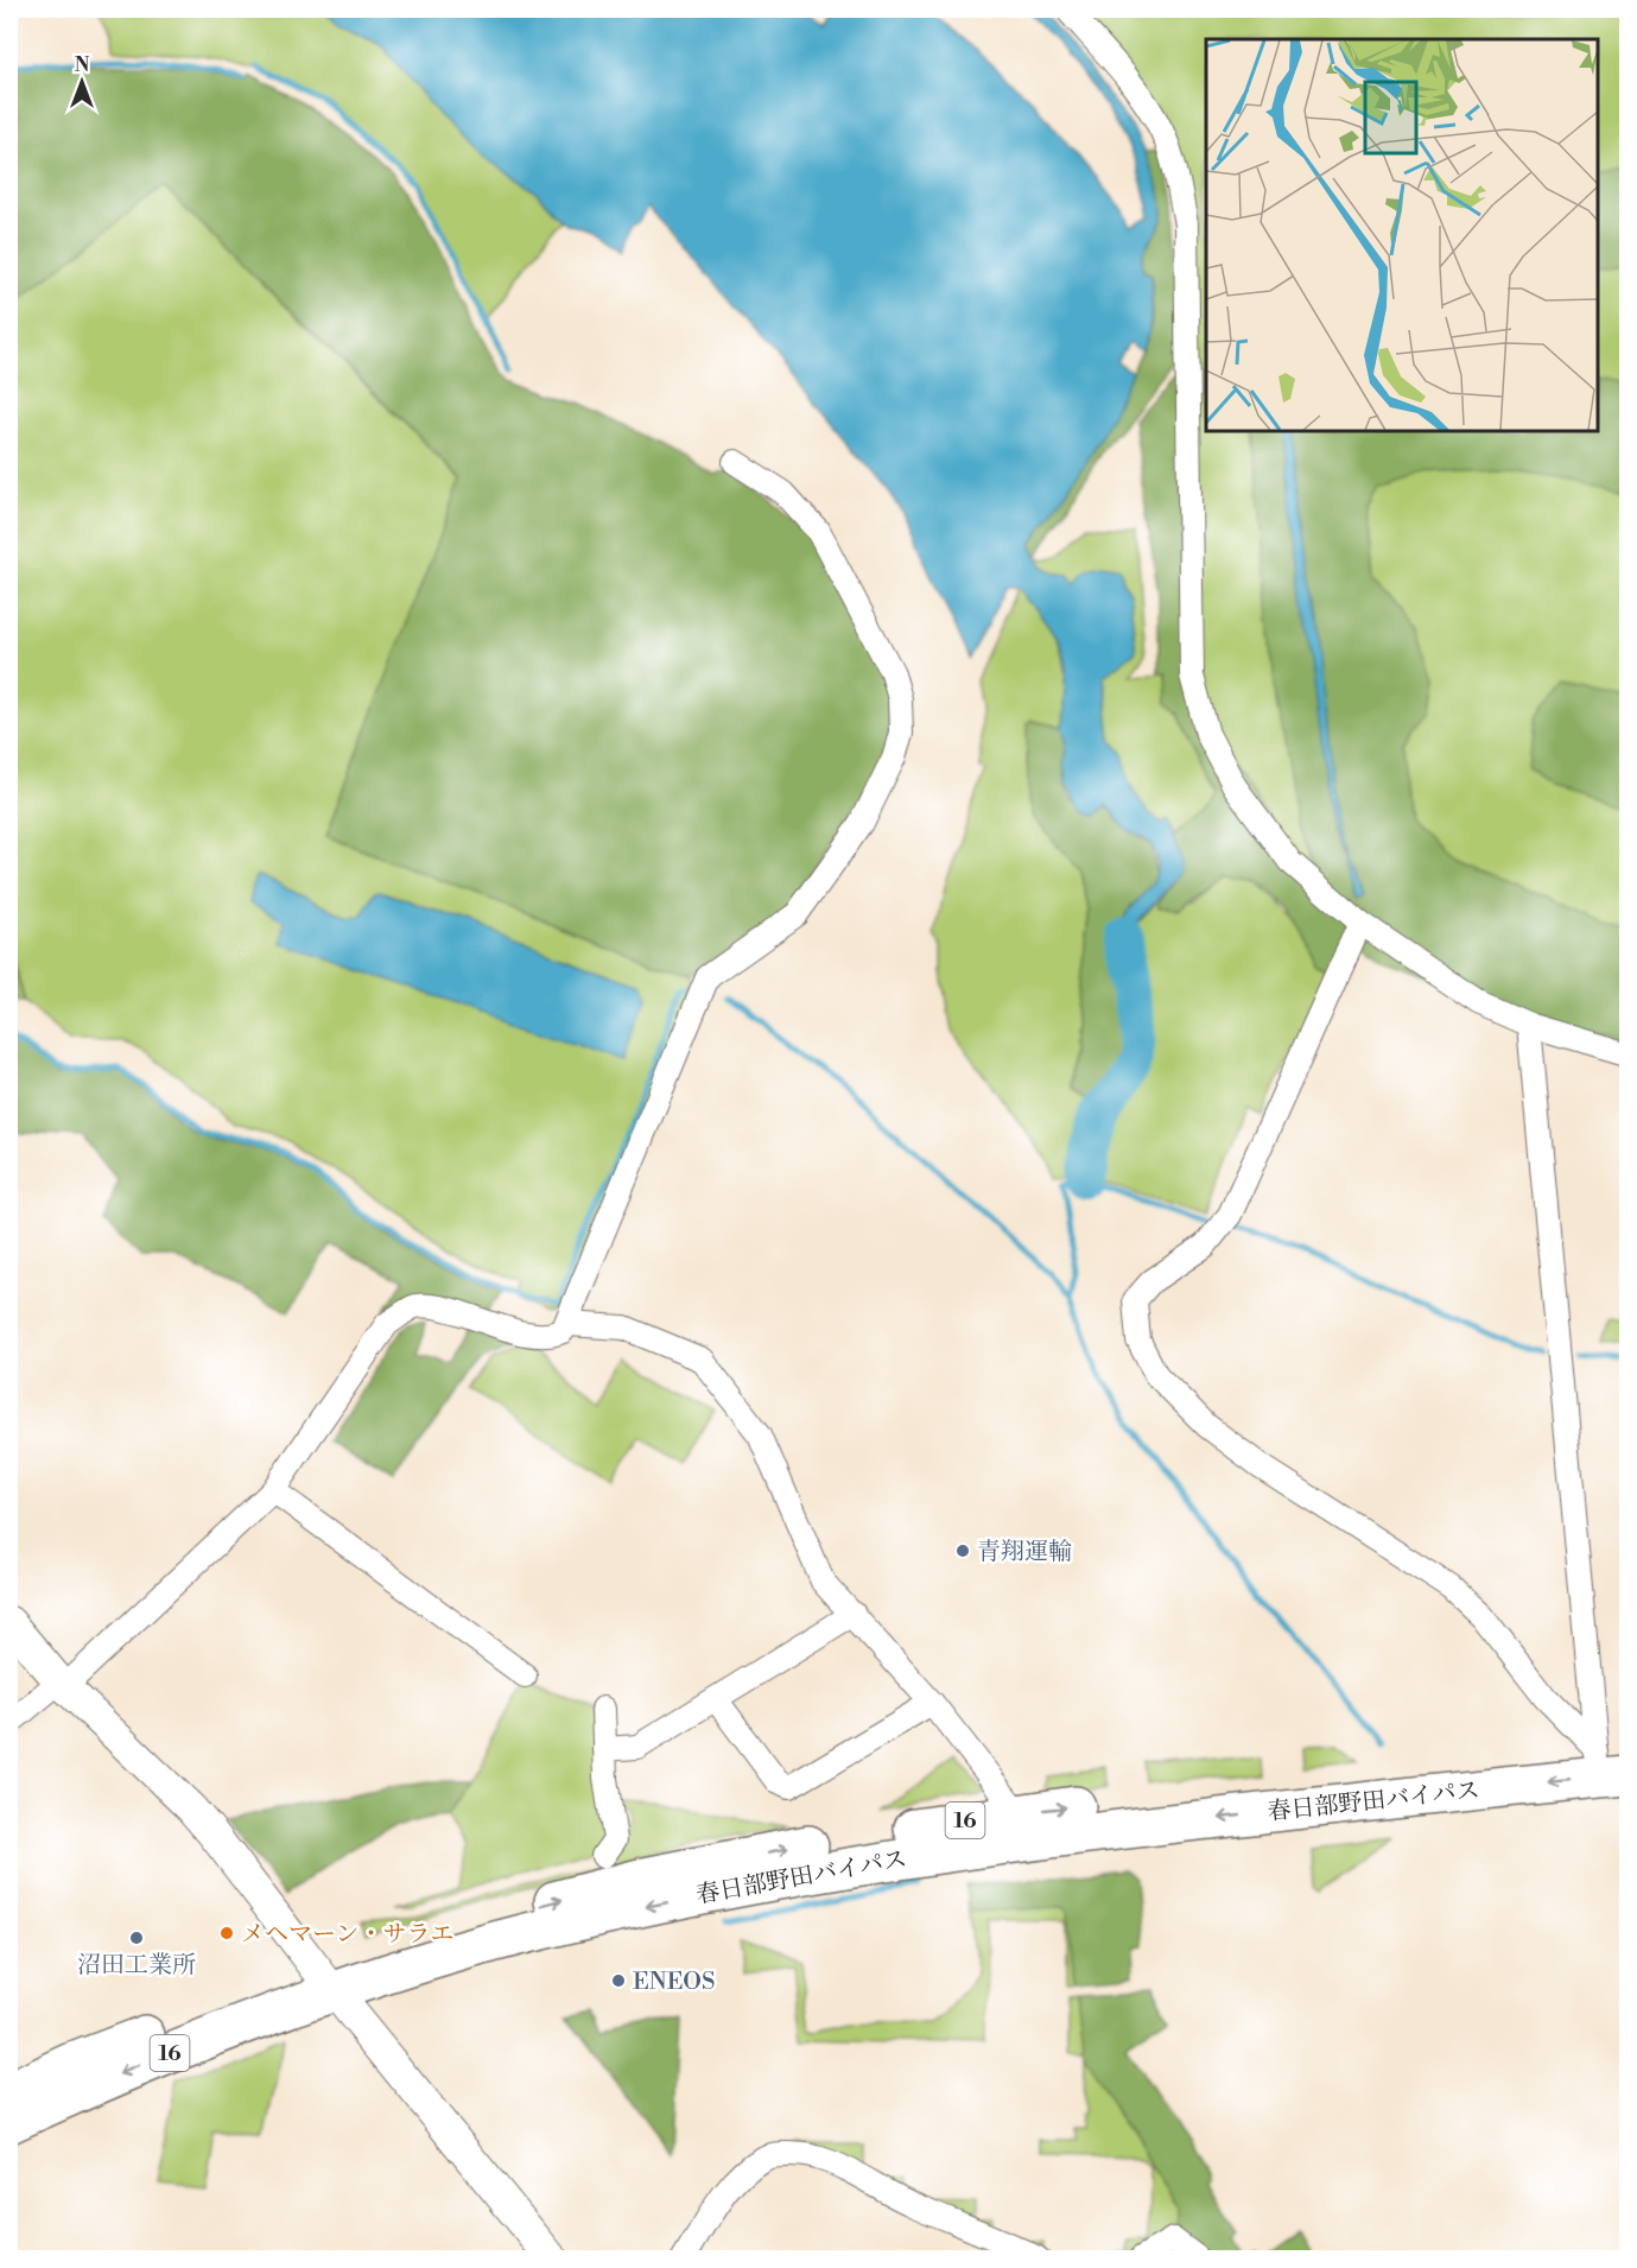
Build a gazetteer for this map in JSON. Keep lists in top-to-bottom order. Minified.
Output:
{"streets":{"highway":["春日部野田バイパス","16"]},"places":["青翔運輸","メヘマーン・サラエ","沼田工業所","ENEOS"],"north":"top"}
